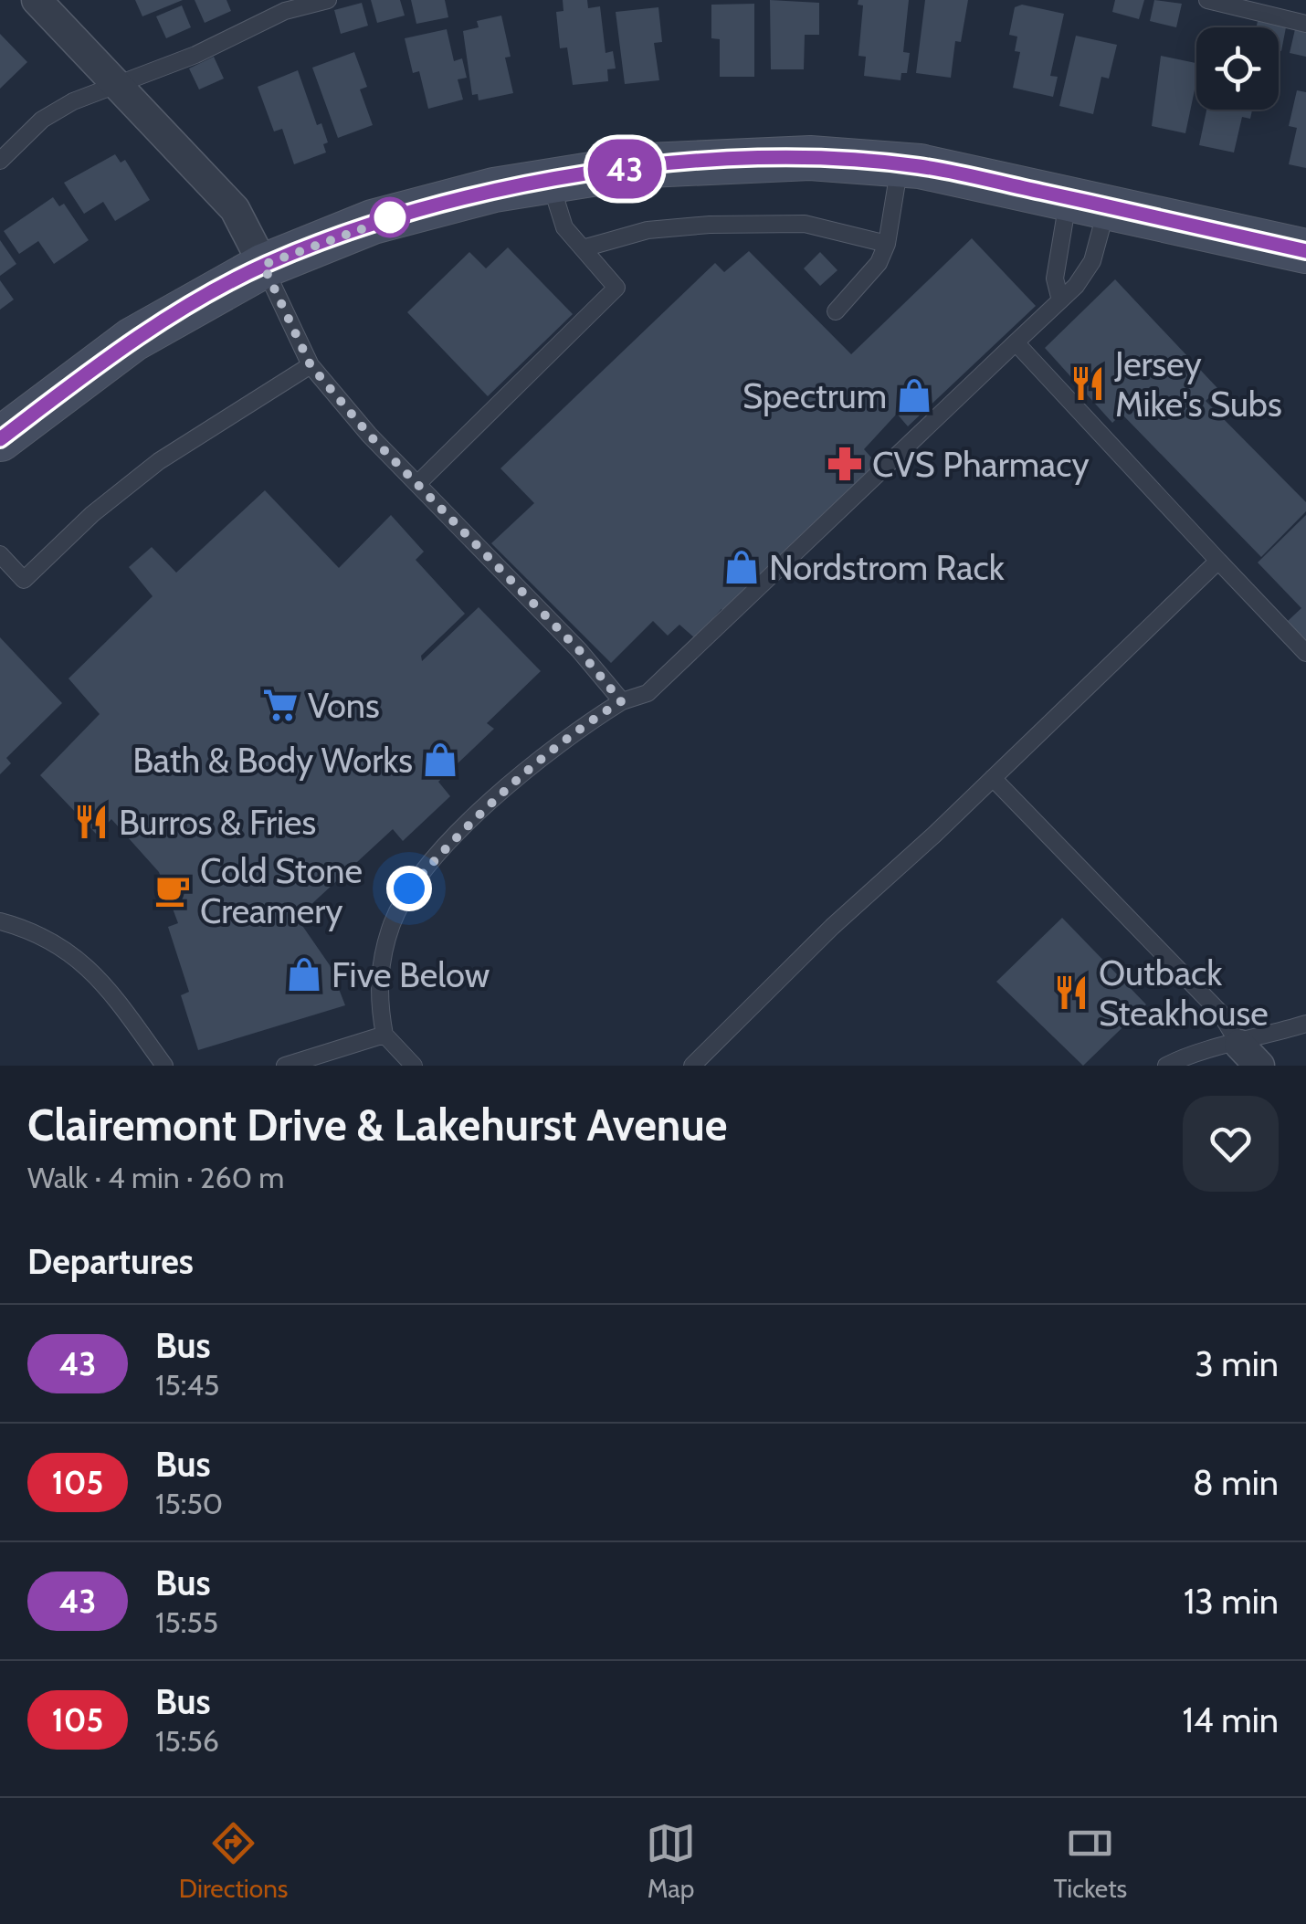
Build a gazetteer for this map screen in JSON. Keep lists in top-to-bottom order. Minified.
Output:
{"places":{"restaurant":["Jersey Mike's Subs","Burros & Fries","Outback Steakhouse"],"shop":["Spectrum","Nordstrom Rack","Bath & Body Works","Five Below"],"pharmacy":["CVS Pharmacy"],"supermarket":["Vons"],"cafe":["Cold Stone Creamery"]},"lines":["bus line 43"],"page":{"on_map":"43","heading":[["Clairemont Drive & Lakehurst Avenue","Walk · 4 min · 260 m"],"Departures"],"list":[{"mark":"43","name":"Bus","note":"15:45","value":"3 min"},{"mark":"105","name":"Bus","note":"15:50","value":"8 min"},{"mark":"43","name":"Bus","note":"15:55","value":"13 min"},{"mark":"105","name":"Bus","note":"15:56","value":"14 min"}],"tabs":["Directions","Map","Tickets"]}}
